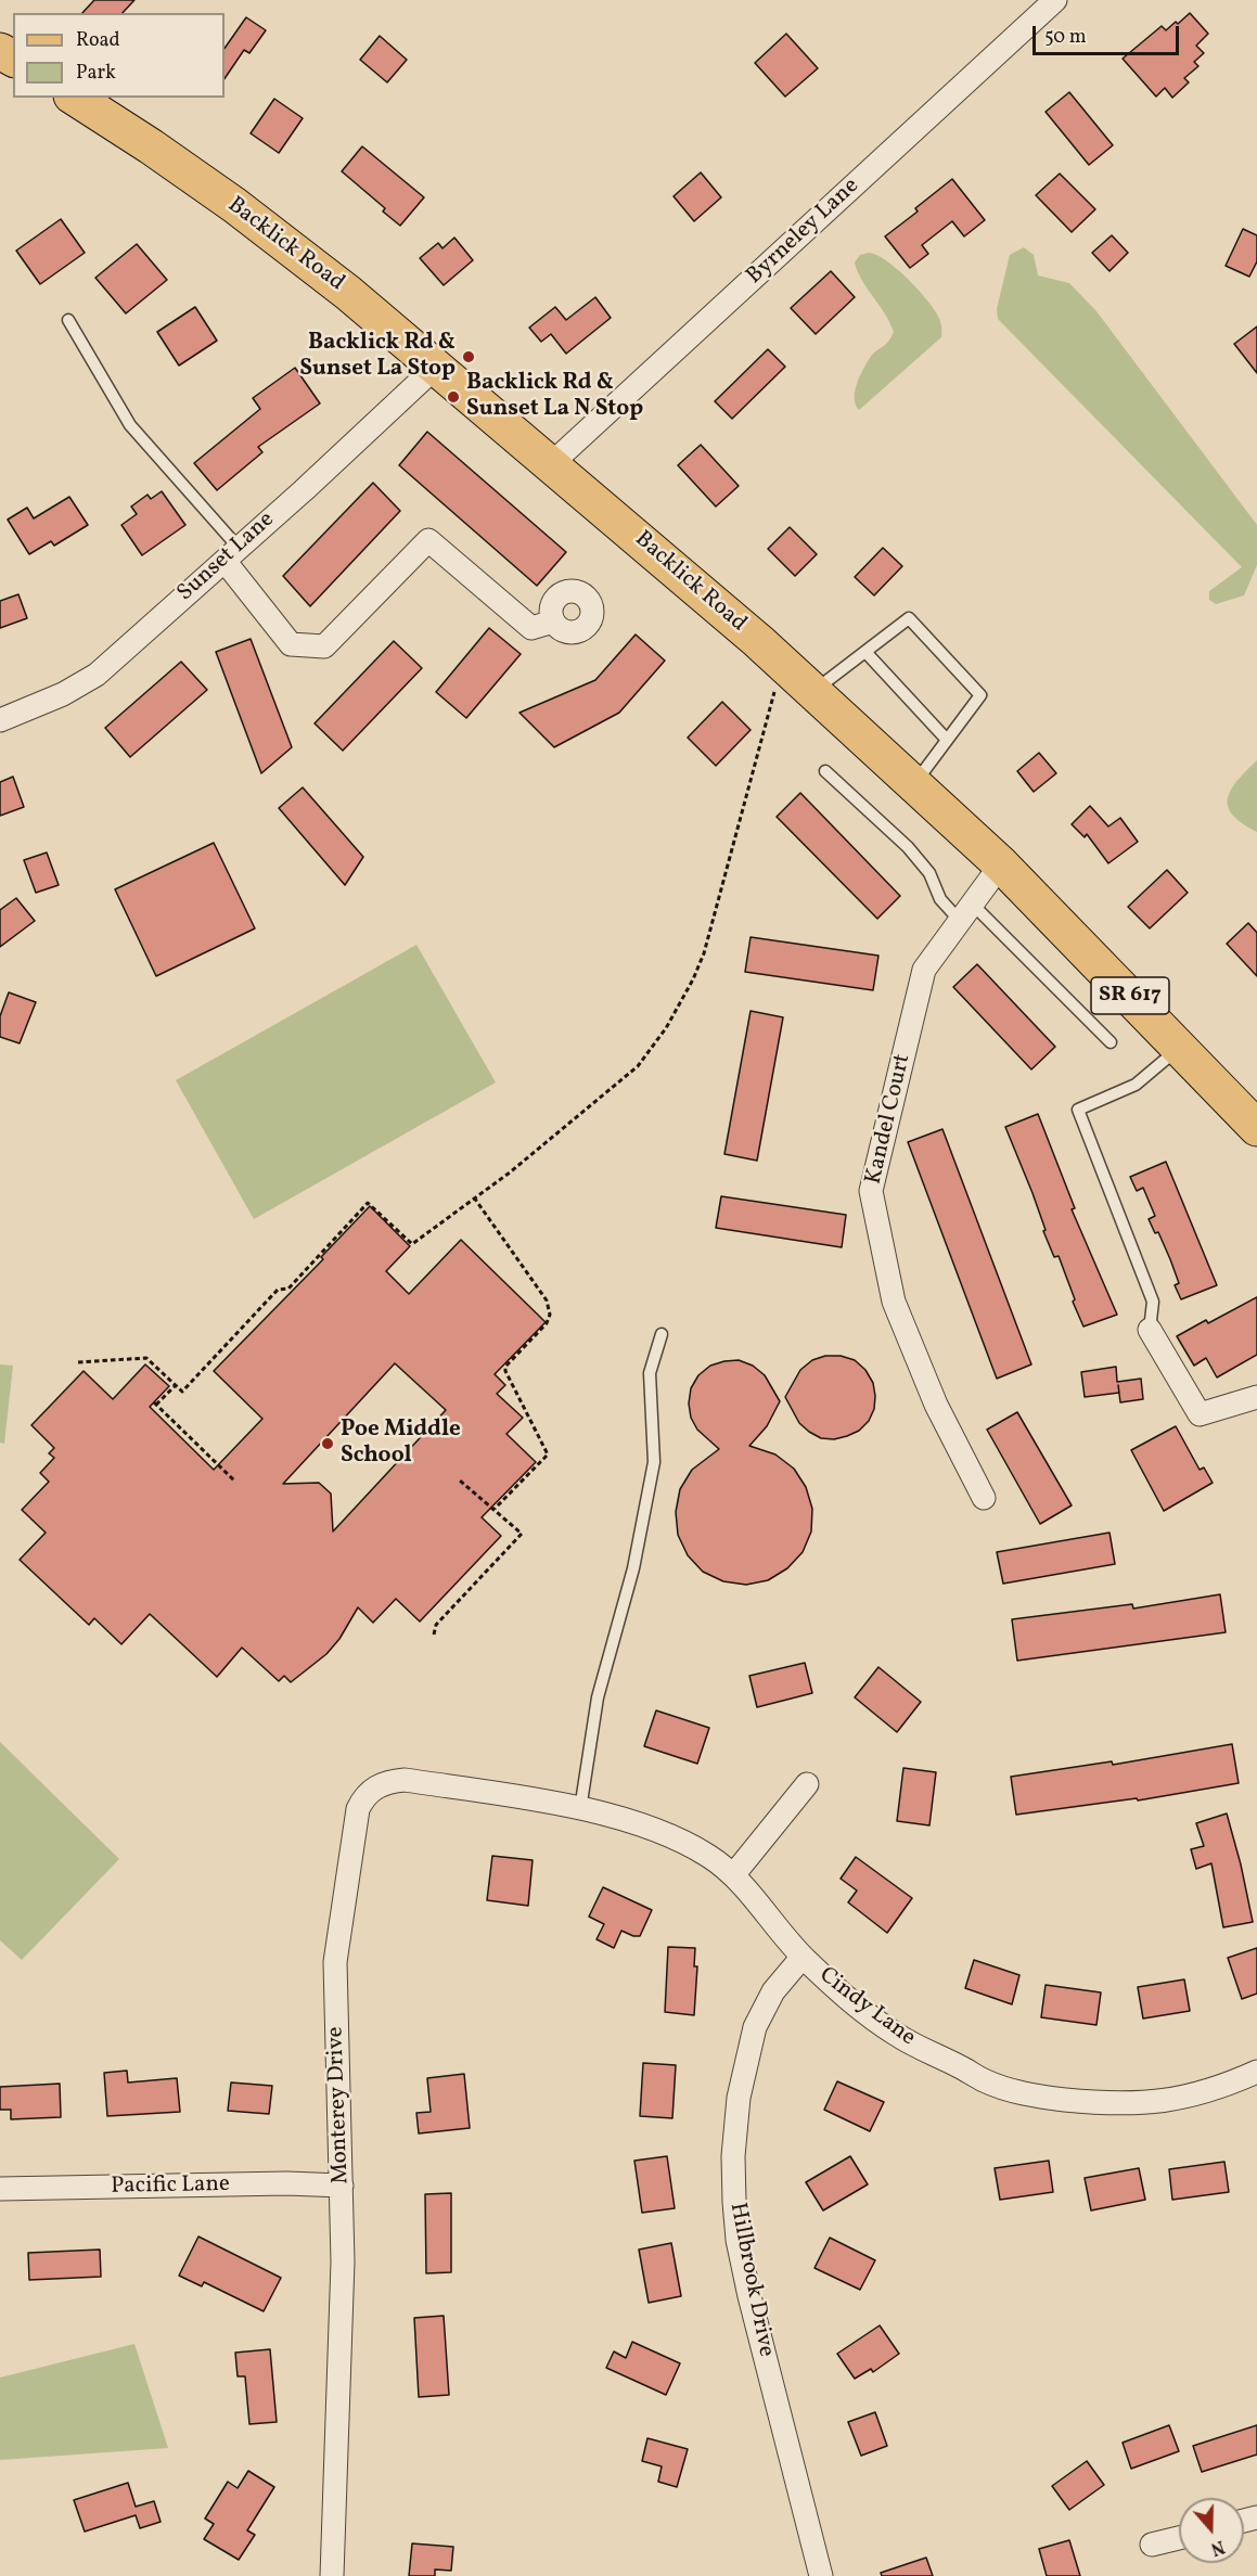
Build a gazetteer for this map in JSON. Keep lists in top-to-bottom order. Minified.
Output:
{"streets":{"main road":["Backlick Road","SR 617"],"street":["Byrneley Lane","Sunset Lane","Kandel Court","Cindy Lane","Monterey Drive","Pacific Lane","Hillbrook Drive"]},"crossings":[["Byrneley Lane","Backlick Road"],["Backlick Road","Sunset Lane"],["Backlick Road","Kandel Court"],["Cindy Lane","Monterey Drive"],["Cindy Lane","Hillbrook Drive"],["Monterey Drive","Pacific Lane"]],"places":["Backlick Rd & Sunset La Stop","Backlick Rd & Sunset La N Stop","Poe Middle School"],"legend":["Road","Park"],"scale_bar":"50 m","north":"bottom"}
